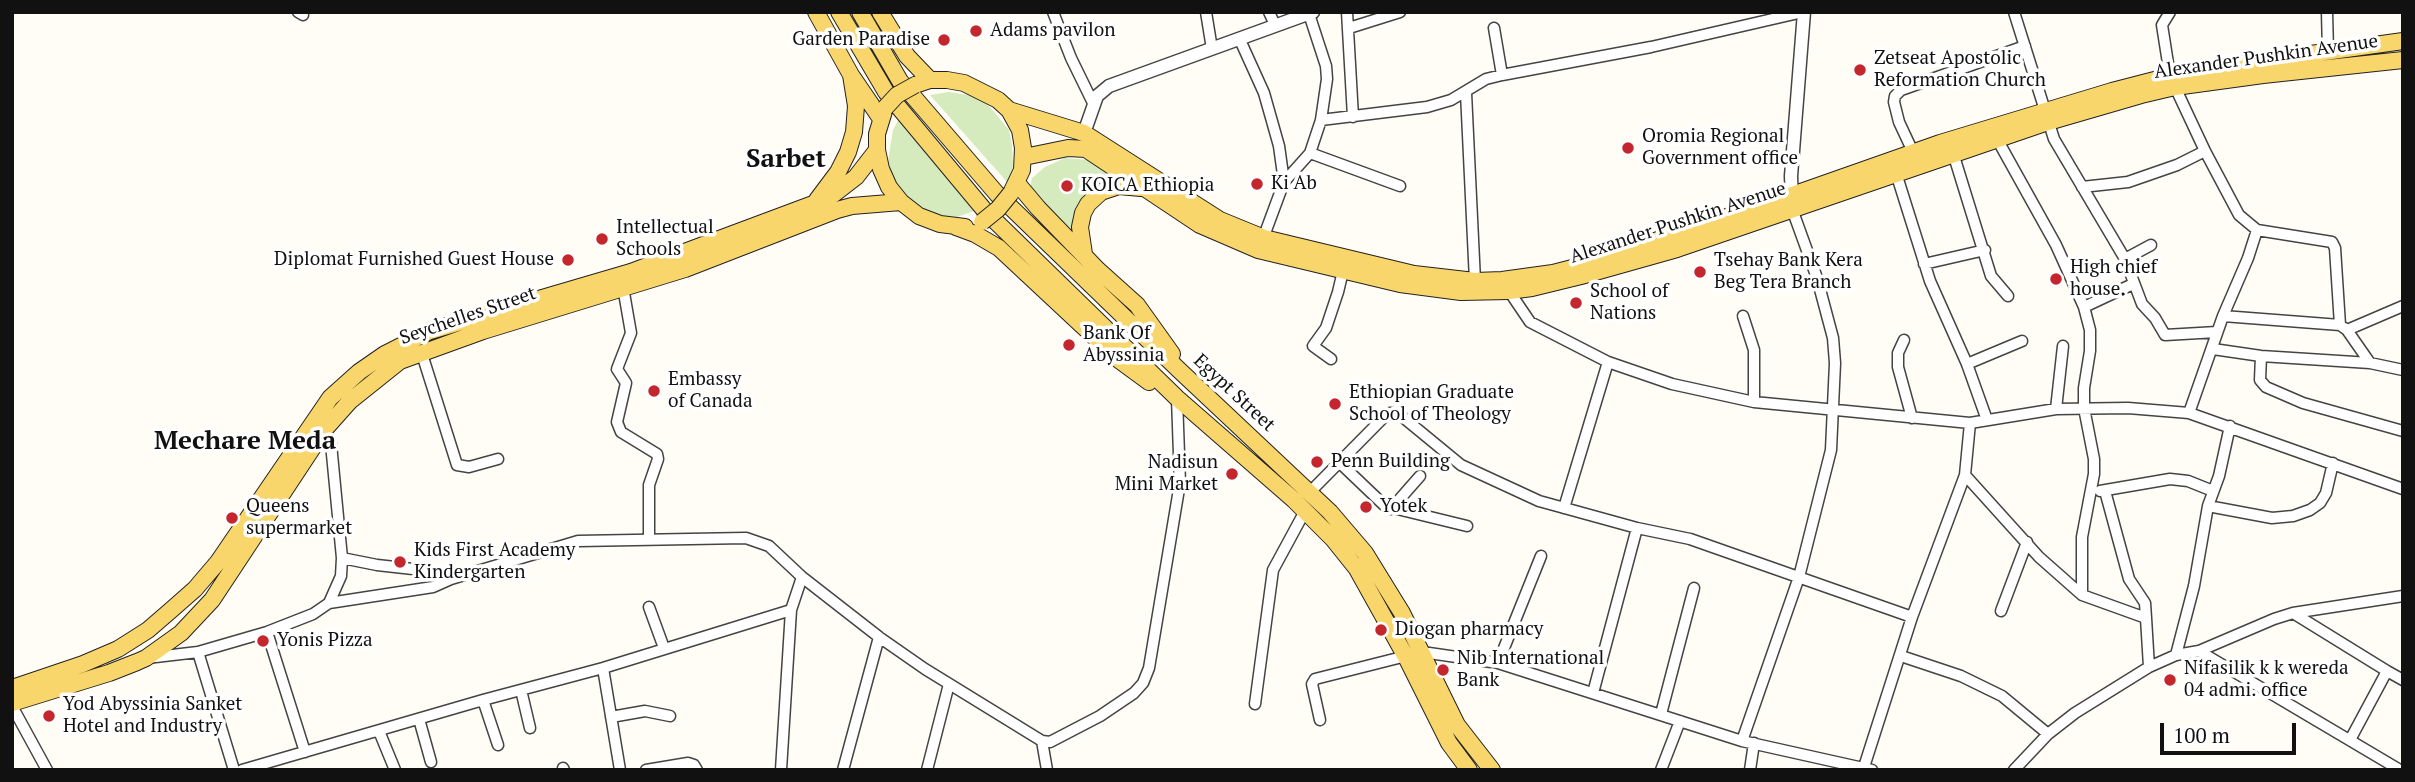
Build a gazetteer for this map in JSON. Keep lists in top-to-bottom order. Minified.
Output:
{"streets":{"main road":["Alexander Pushkin Avenue","Seychelles Street","Egypt Street"]},"crossings":[["Alexander Pushkin Avenue","Egypt Street"]],"districts":["Sarbet","Mechare Meda"],"places":["Adams pavilon","Garden Paradise","Zetseat Apostolic Reformation Church","Oromia Regional Government office","Ki Ab","KOICA Ethiopia","Intellectual Schools","Diplomat Furnished Guest House","Tsehay Bank Kera Beg Tera Branch","High chief house.","School of Nations","Bank Of Abyssinia","Embassy of Canada","Ethiopian Graduate School of Theology","Penn Building","Nadisun Mini Market","Yotek","Queens supermarket","Kids First Academy Kindergarten","Diogan pharmacy","Yonis Pizza","Nib International Bank","Nifasilik k k wereda 04 admi. office","Yod Abyssinia Sanket Hotel and Industry"],"scale_bar":"100 m"}
